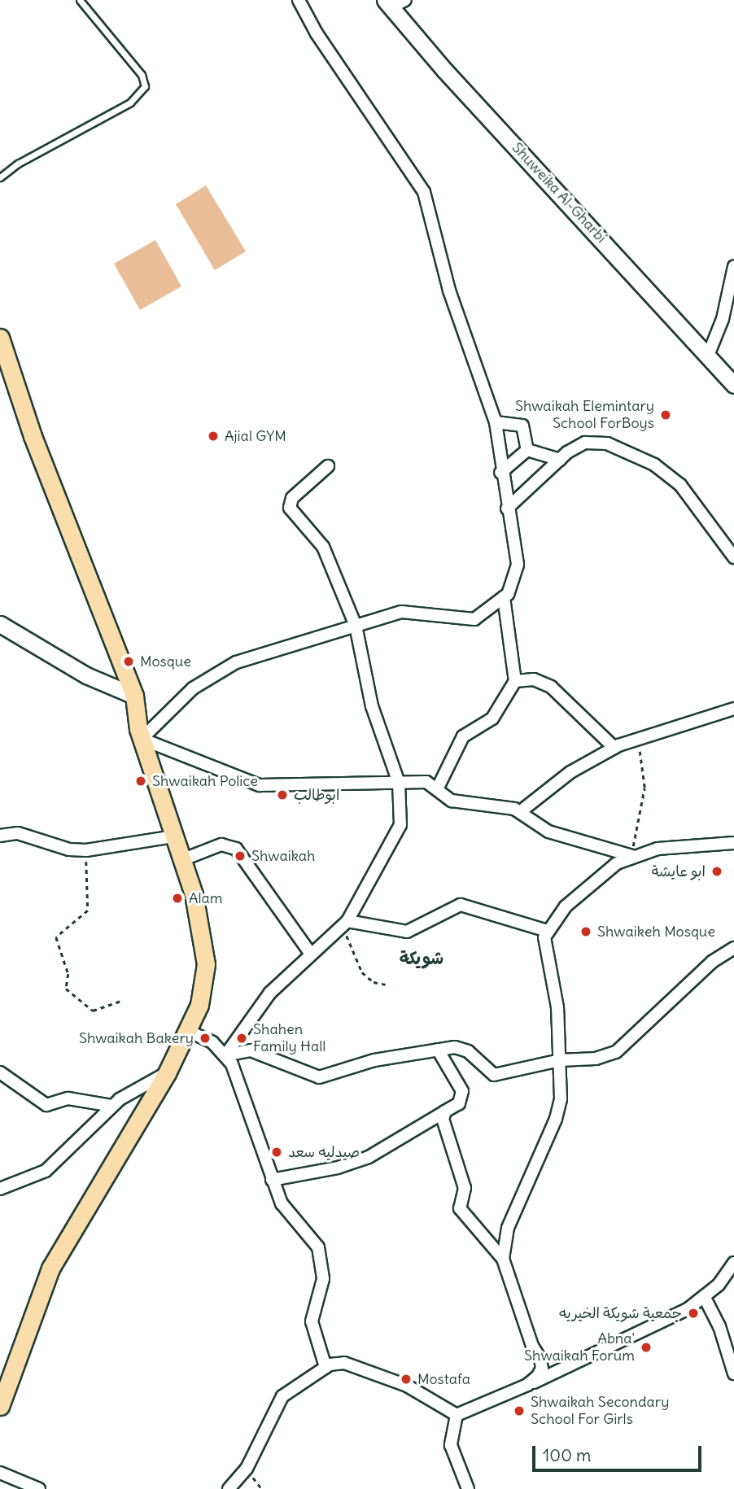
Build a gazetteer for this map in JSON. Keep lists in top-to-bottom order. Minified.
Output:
{"streets":{"street":["Shuweika Al-Gharbi"]},"districts":["شويكة"],"places":["Shwaikah Elemintary School ForBoys","Ajial GYM","Mosque","Shwaikah Police","ابوطالب","Shwaikah","ابو عايشة","Alam","Shwaikeh Mosque","Shwaikah Bakery","Shahen Family Hall","صيدليه سعد","جمعية شويكة الخيريه","Abna' Shwaikah Forum","Mostafa","Shwaikah Secondary School For Girls"],"scale_bar":"100 m"}
